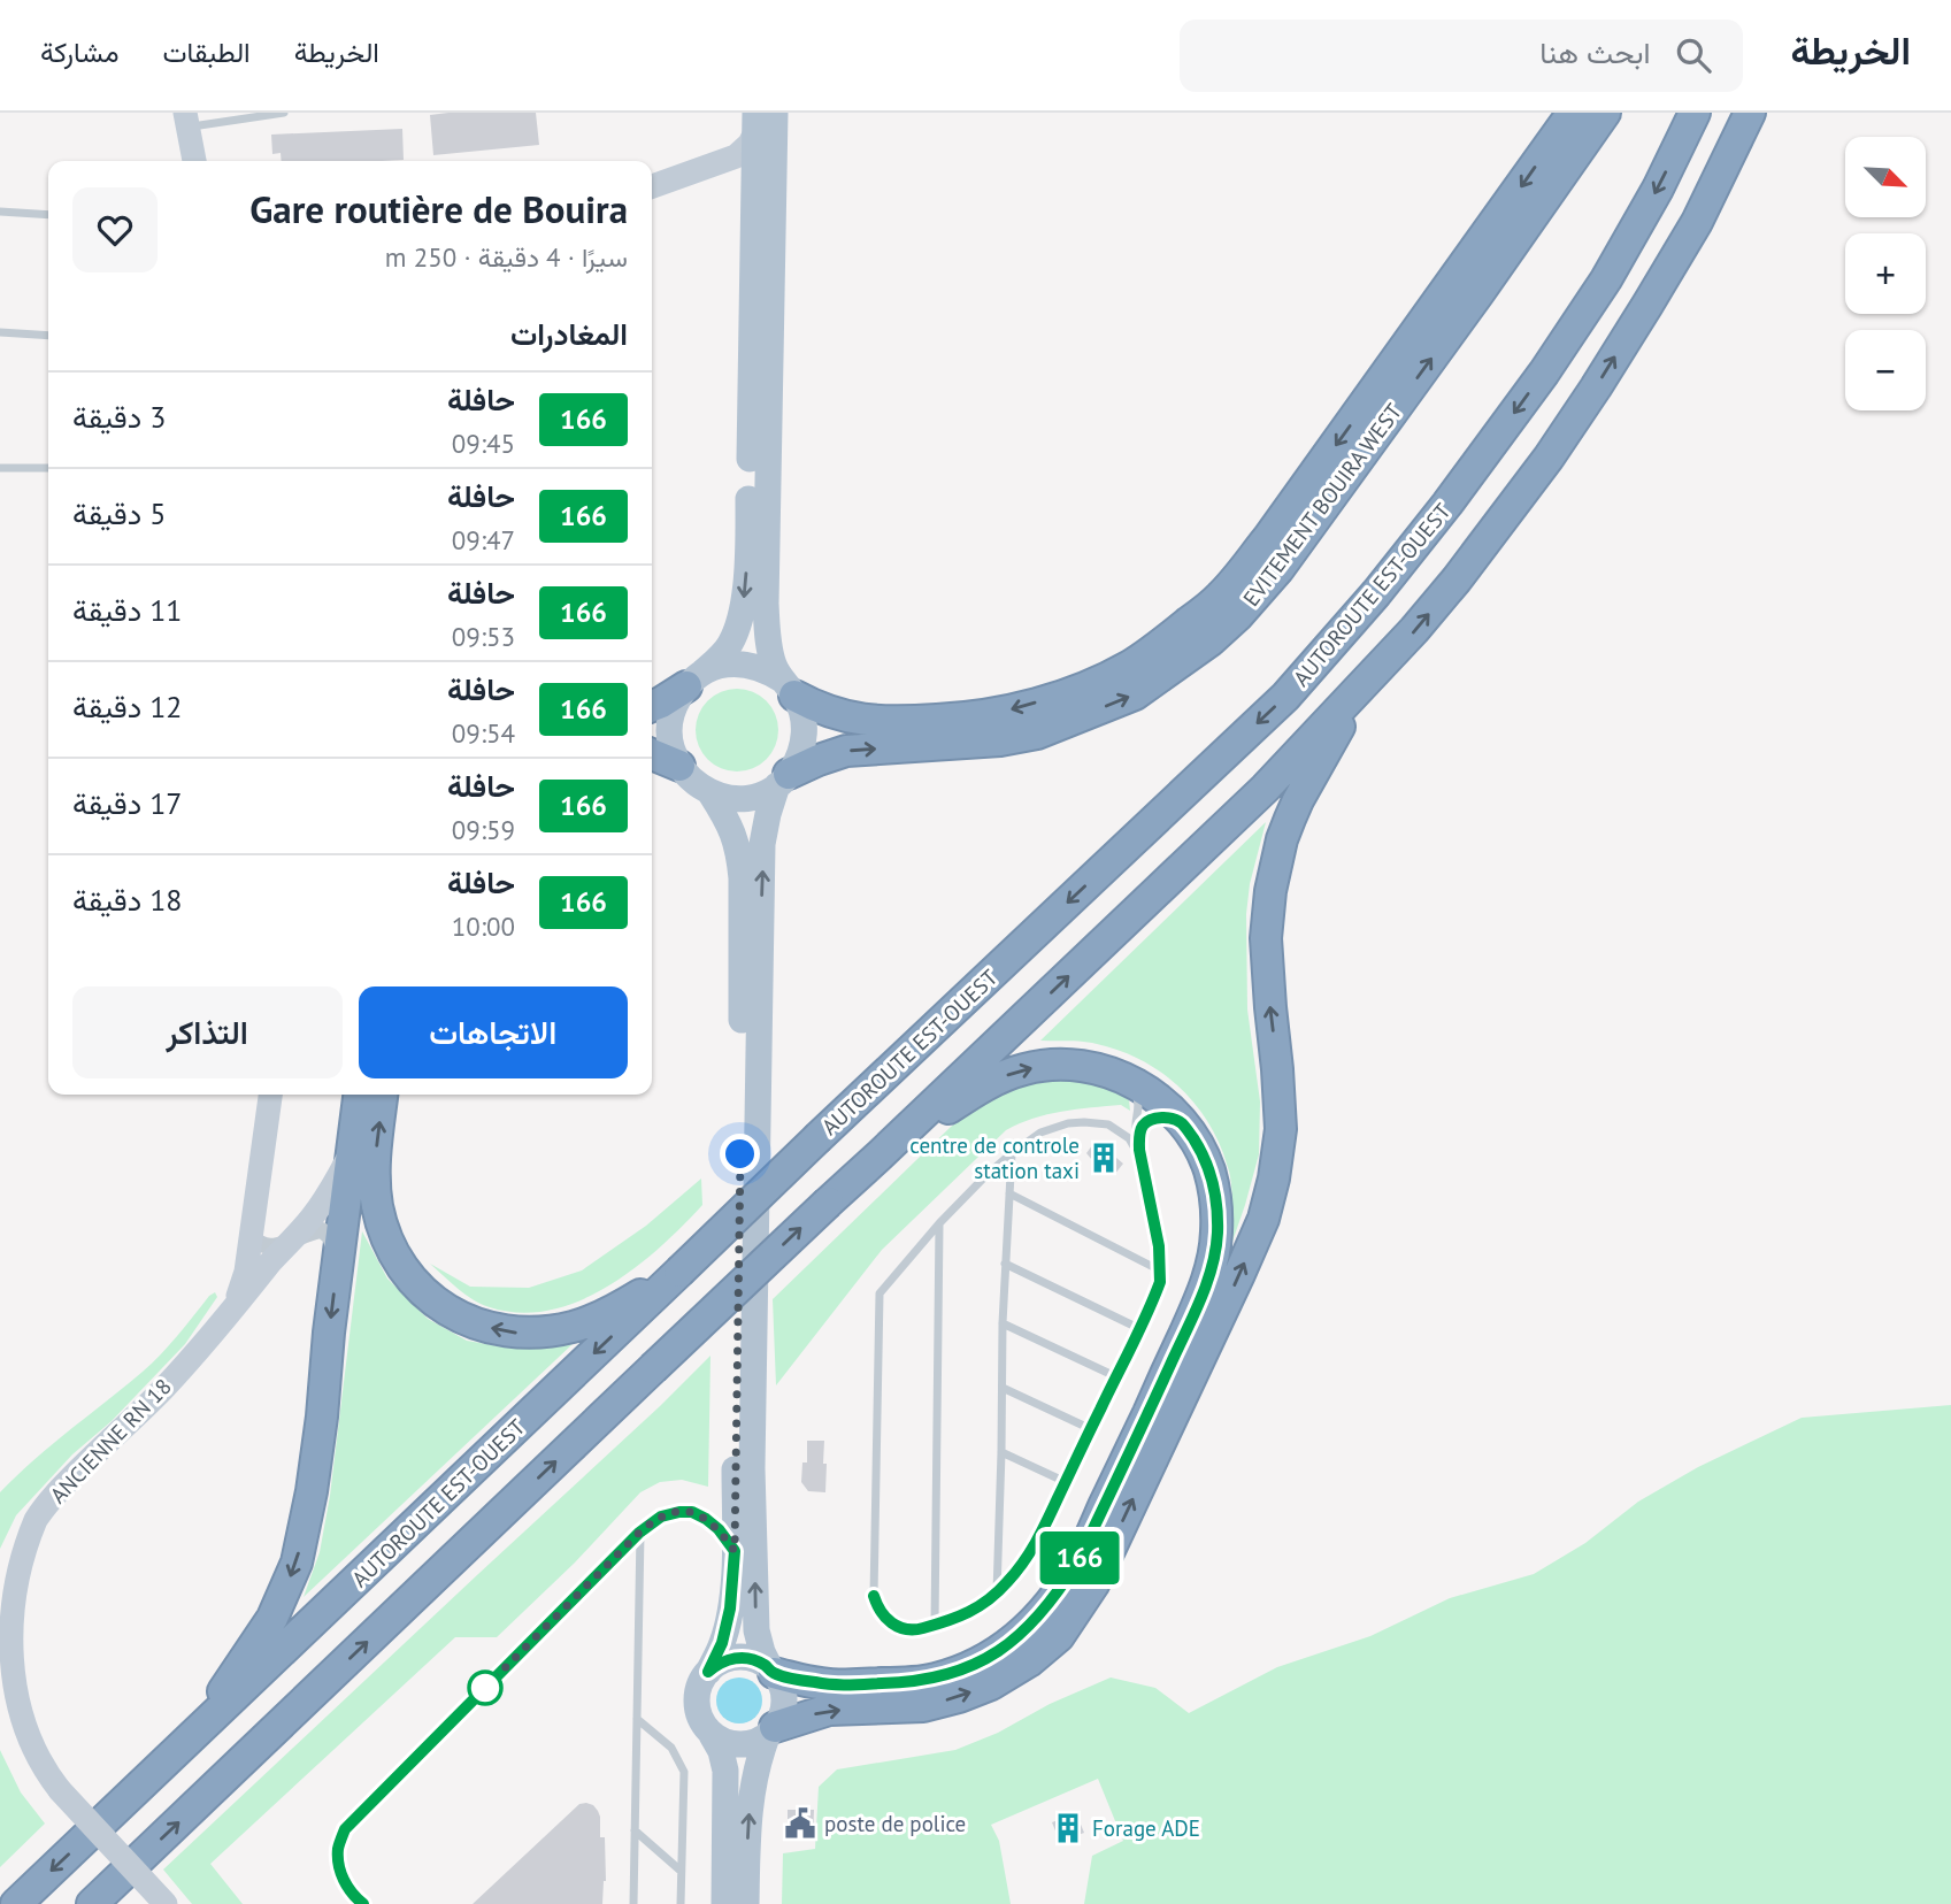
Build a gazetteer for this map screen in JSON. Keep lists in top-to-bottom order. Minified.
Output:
{"streets":{"highway":["EVITEMENT BOUIRA WEST","AUTOROUTE EST-OUEST"],"main road":["ANCIENNE RN 18"]},"places":{"building":["centre de controle station taxi","Forage ADE"],"public building":["poste de police"]},"lines":["bus line 166"],"north":"bottom right","page":{"header":"الخريطة","search":"ابحث هنا","nav":["الخريطة","الطبقات","مشاركة"],"on_map":"166","map_buttons":["+","−"],"heading":[["Gare routière de Bouira","سيرًا · 4 دقيقة · 250 m"],"المغادرات"],"list":[{"mark":"166","name":"حافلة","note":"09:45","value":"3 دقيقة"},{"mark":"166","name":"حافلة","note":"09:47","value":"5 دقيقة"},{"mark":"166","name":"حافلة","note":"09:53","value":"11 دقيقة"},{"mark":"166","name":"حافلة","note":"09:54","value":"12 دقيقة"},{"mark":"166","name":"حافلة","note":"09:59","value":"17 دقيقة"},{"mark":"166","name":"حافلة","note":"10:00","value":"18 دقيقة"}],"buttons":["الاتجاهات","التذاكر"]}}
